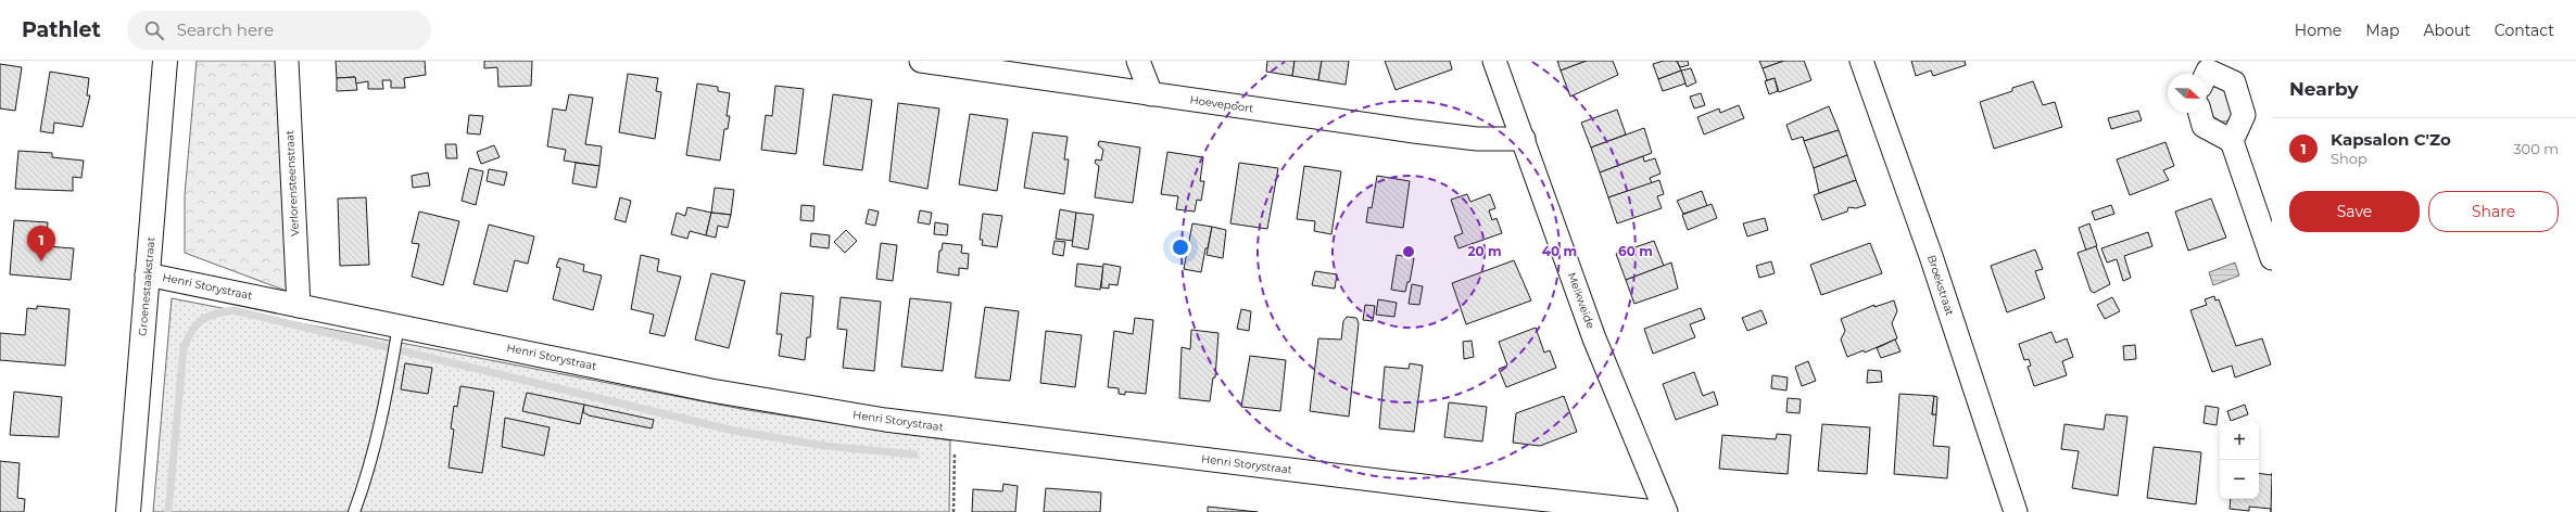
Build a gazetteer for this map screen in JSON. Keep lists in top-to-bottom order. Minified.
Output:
{"streets":{"street":["Hoevepoort","Verlorensteenstraat","Broekstraat","Groenestaakstraat","Henri Storystraat","Melkweide"]},"crossings":[["Hoevepoort","Melkweide"],["Verlorensteenstraat","Henri Storystraat"],["Groenestaakstraat","Henri Storystraat"]],"north":"bottom right","page":{"header":"Pathlet","search":"Search here","nav":["Home","Map","About","Contact"],"heading":"Nearby","list":[{"mark":"1","name":"Kapsalon C'Zo","note":"Shop","value":"300 m"}],"buttons":["Save","Share"],"pins":"1","map_buttons":["+","−"]},"rings":["20 m","40 m","60 m"]}
